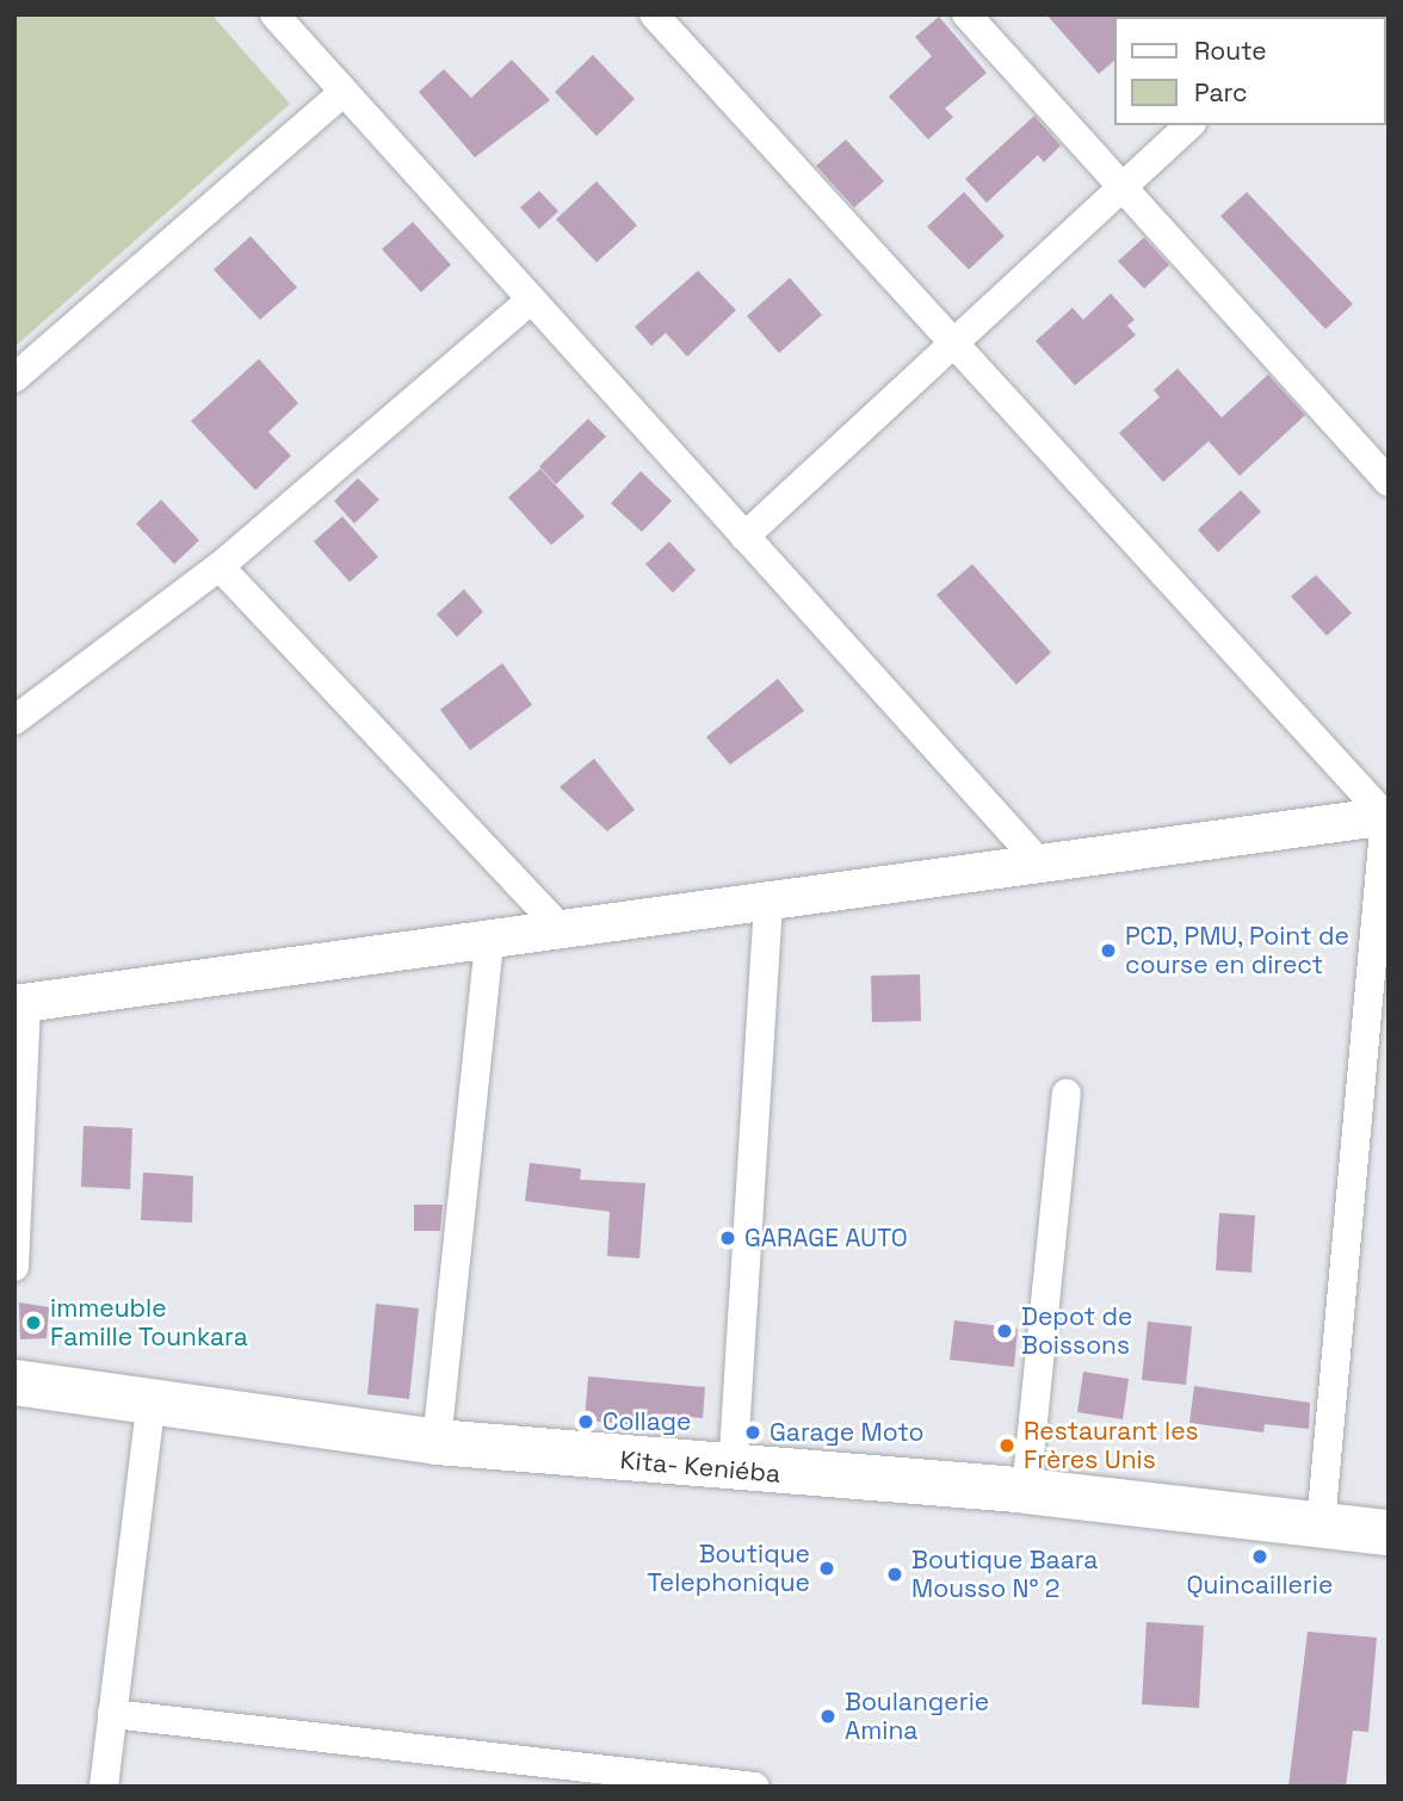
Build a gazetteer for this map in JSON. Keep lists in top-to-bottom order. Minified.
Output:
{"streets":{"main road":["Kita- Keniéba"]},"places":["PCD, PMU, Point de course en direct","GARAGE AUTO","immeuble Famille Tounkara","Depot de Boissons","Collage","Garage Moto","Restaurant les Frères Unis","Quincaillerie","Boutique Telephonique","Boutique Baara Mousso N° 2","Boulangerie Amina"],"legend":["Route","Parc"]}
